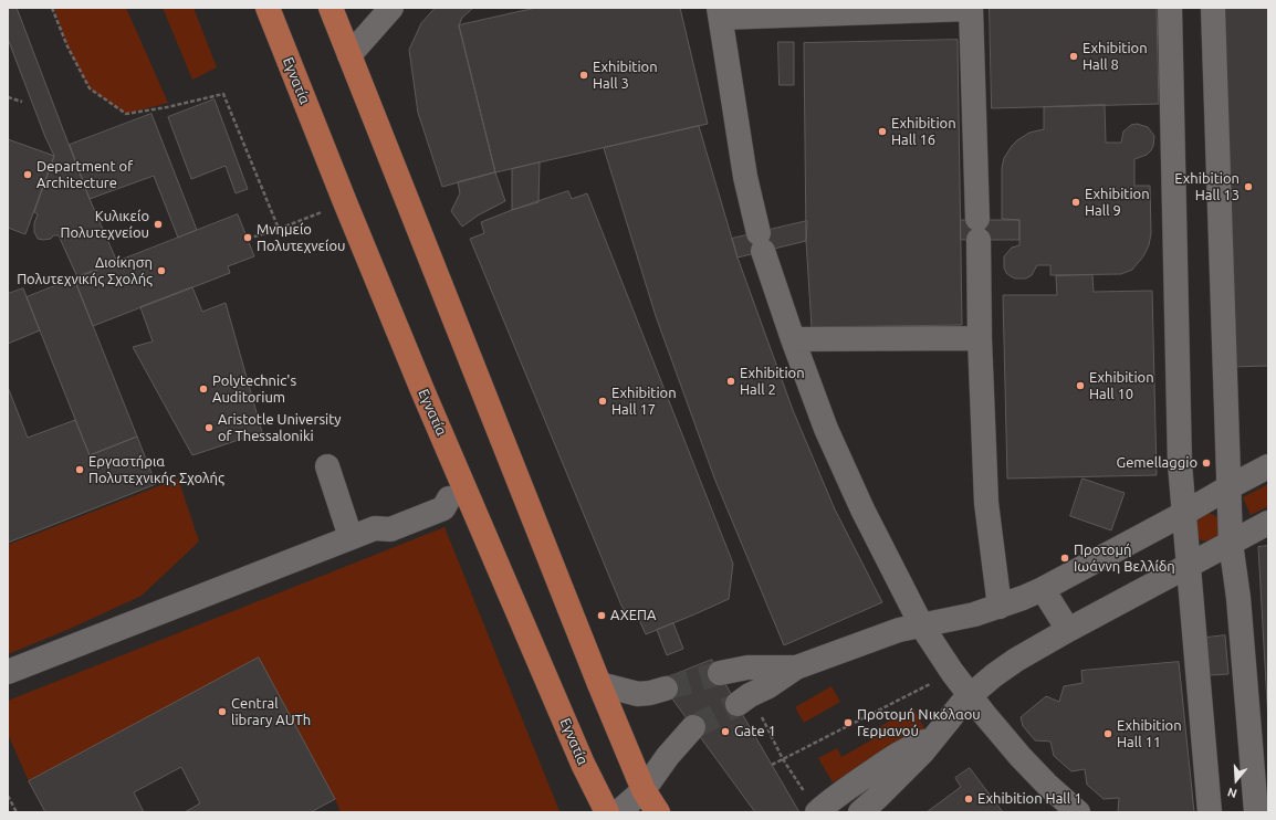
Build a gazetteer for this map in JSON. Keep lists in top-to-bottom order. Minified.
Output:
{"streets":{"main road":["Εγνατία"]},"places":["Exhibition Hall 8","Exhibition Hall 3","Exhibition Hall 16","Department of Architecture","Exhibition Hall 13","Exhibition Hall 9","Κυλικείο Πολυτεχνείου","Μνημείο Πολυτεχνείου","Διοίκηση Πολυτεχνικής Σχολής","Exhibition Hall 2","Exhibition Hall 10","Polytechnic's Auditorium","Exhibition Hall 17","Aristotle University of Thessaloniki","Gemellaggio","Εργαστήρια Πολυτεχνικής Σχολής","Προτομή Ιωάννη Βελλίδη","ΑΧΕΠΑ","Central library AUTh","Προτομή Νικόλαου Γερμανού","Gate 1","Exhibition Hall 11","Exhibition Hall 1"],"north":"bottom"}
